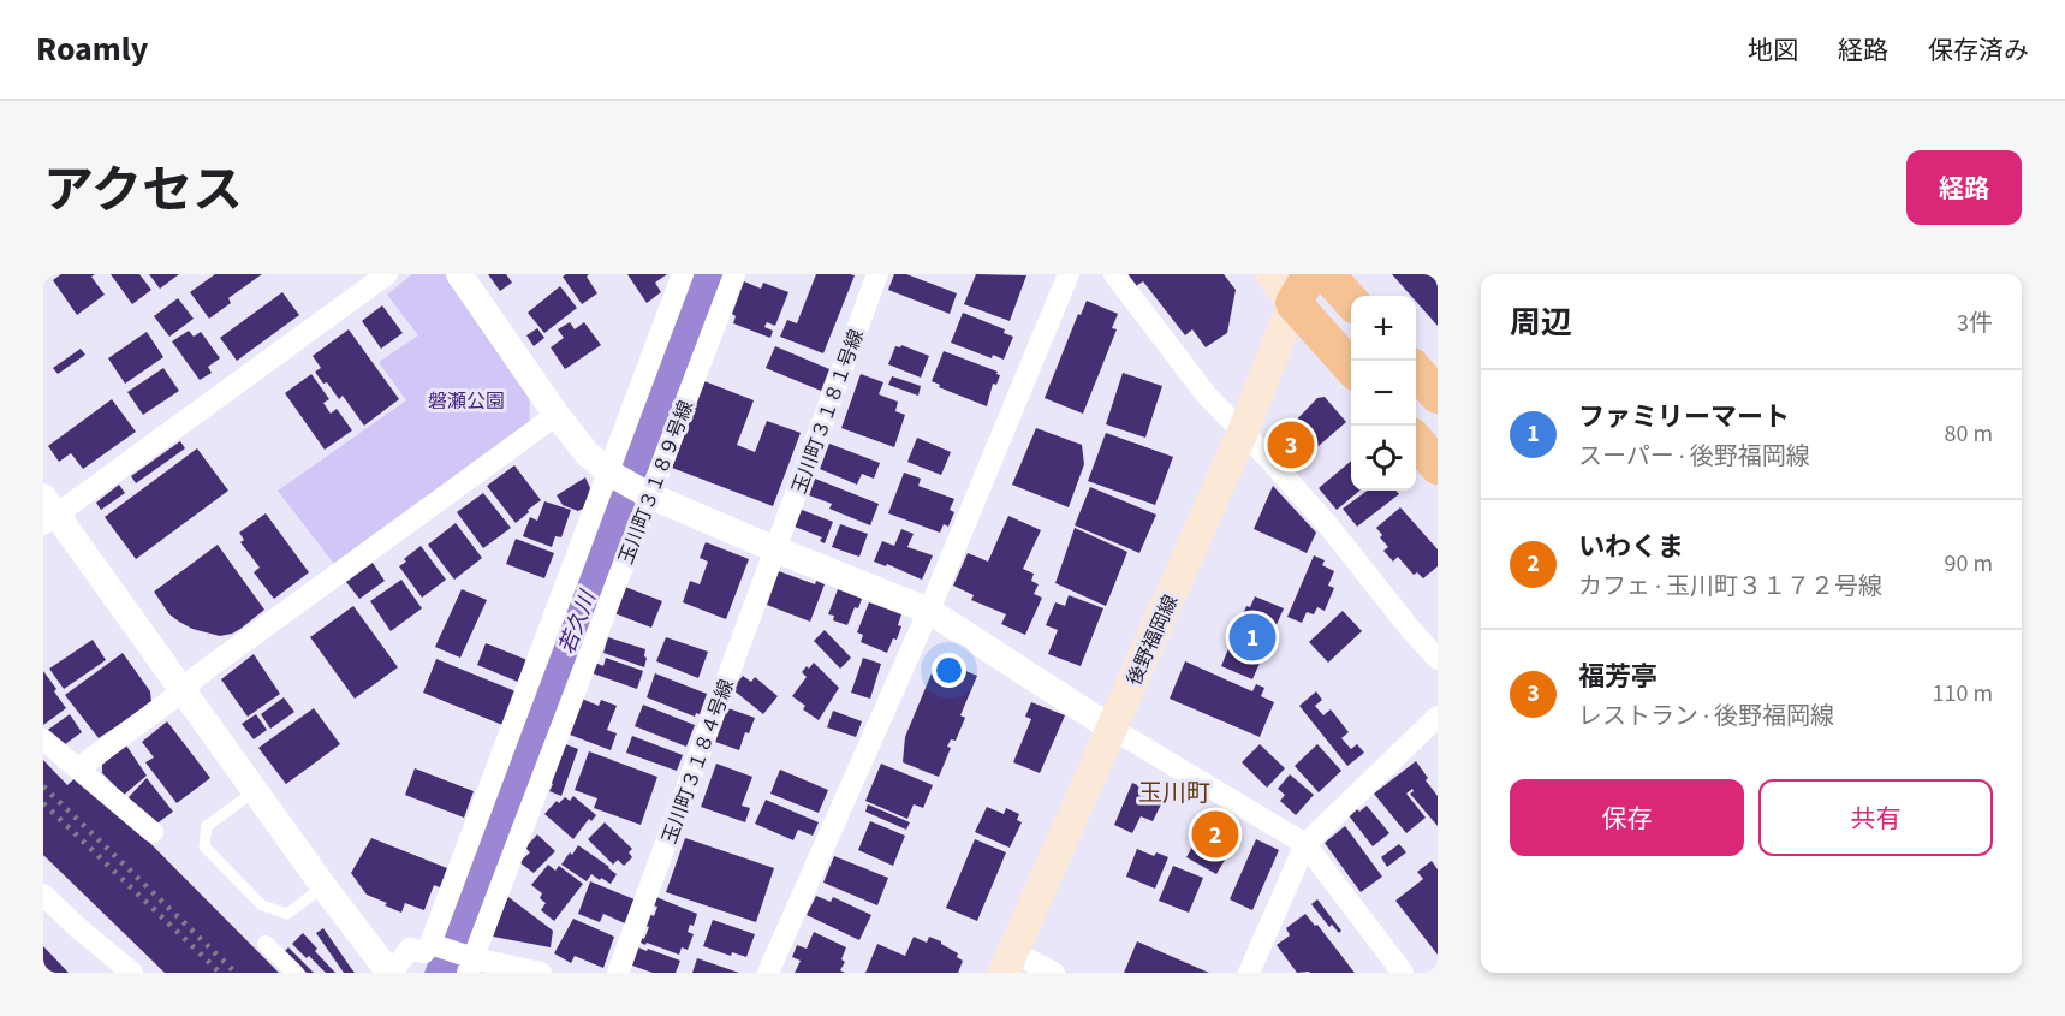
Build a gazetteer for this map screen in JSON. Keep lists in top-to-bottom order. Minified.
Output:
{"streets":{"main road":["後野福岡線"],"street":["玉川町３１８１号線","玉川町３１８９号線","玉川町３１８４号線"]},"crossings":[["玉川町３１８１号線","玉川町３１８４号線"]],"districts":["玉川町"],"water":["若久川"],"parks":["磐瀬公園"],"page":{"header":"Roamly","nav":["地図","経路","保存済み"],"title":"アクセス","buttons":["経路",["保存","共有"]],"heading":["周辺","3件"],"map_buttons":["+","−"],"list":[{"mark":"1","name":"ファミリーマート","note":"スーパー · 後野福岡線","value":"80 m"},{"mark":"2","name":"いわくま","note":"カフェ · 玉川町３１７２号線","value":"90 m"},{"mark":"3","name":"福芳亭","note":"レストラン · 後野福岡線","value":"110 m"}],"pins":["3","1","2"]}}
